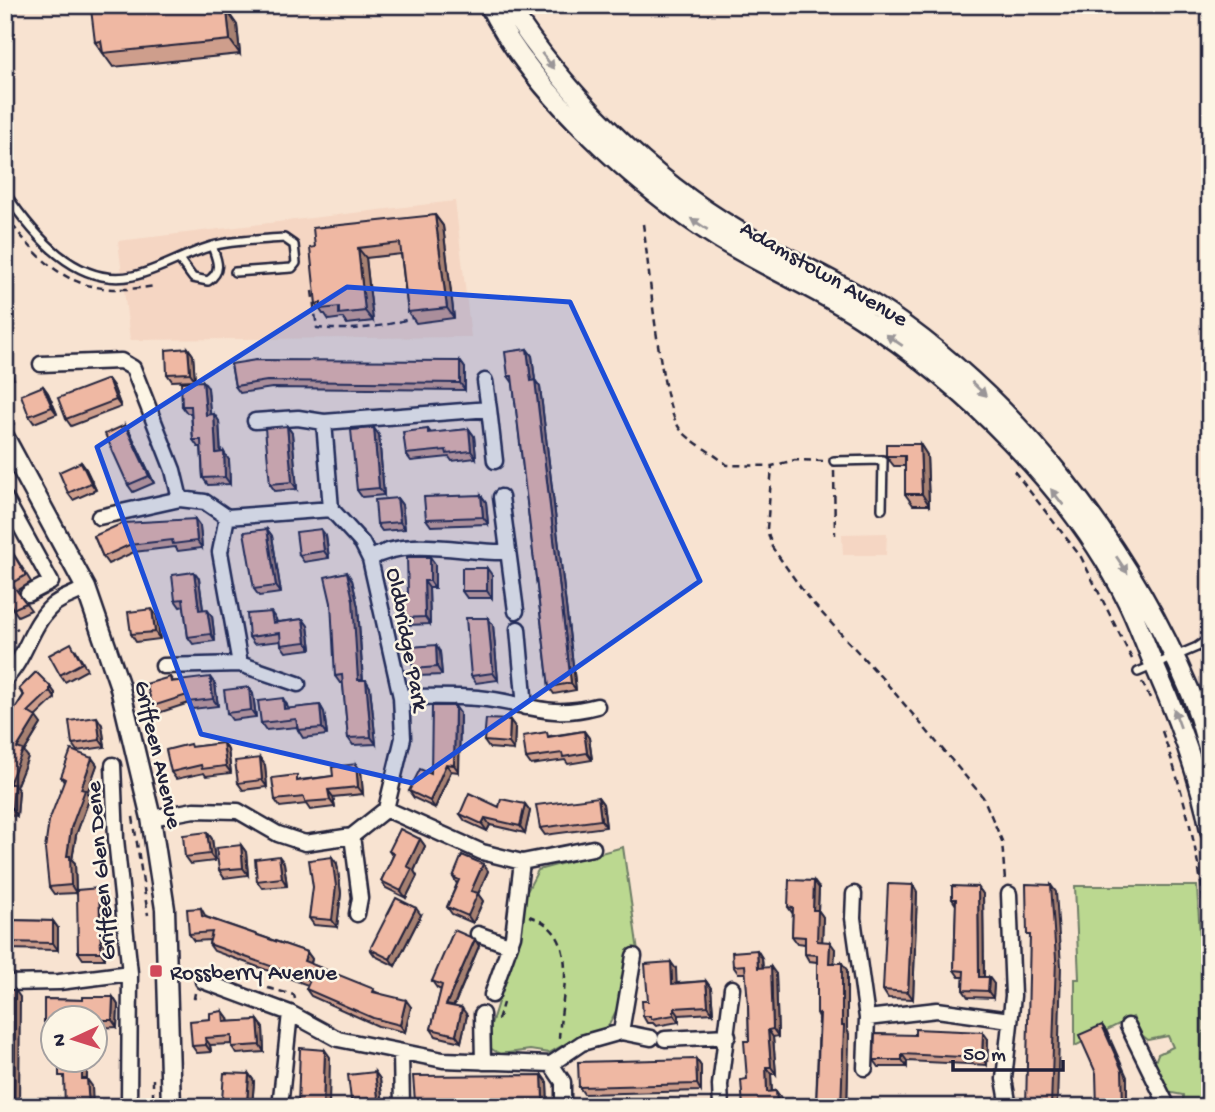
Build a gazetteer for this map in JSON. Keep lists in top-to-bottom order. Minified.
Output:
{"streets":{"street":["Adamstown Avenue","Oldbridge Park","Griffeen Avenue","Griffeen Glen Dene"]},"places":{"transit":["Rossberry Avenue"]},"scale_bar":"50 m","north":"left"}
